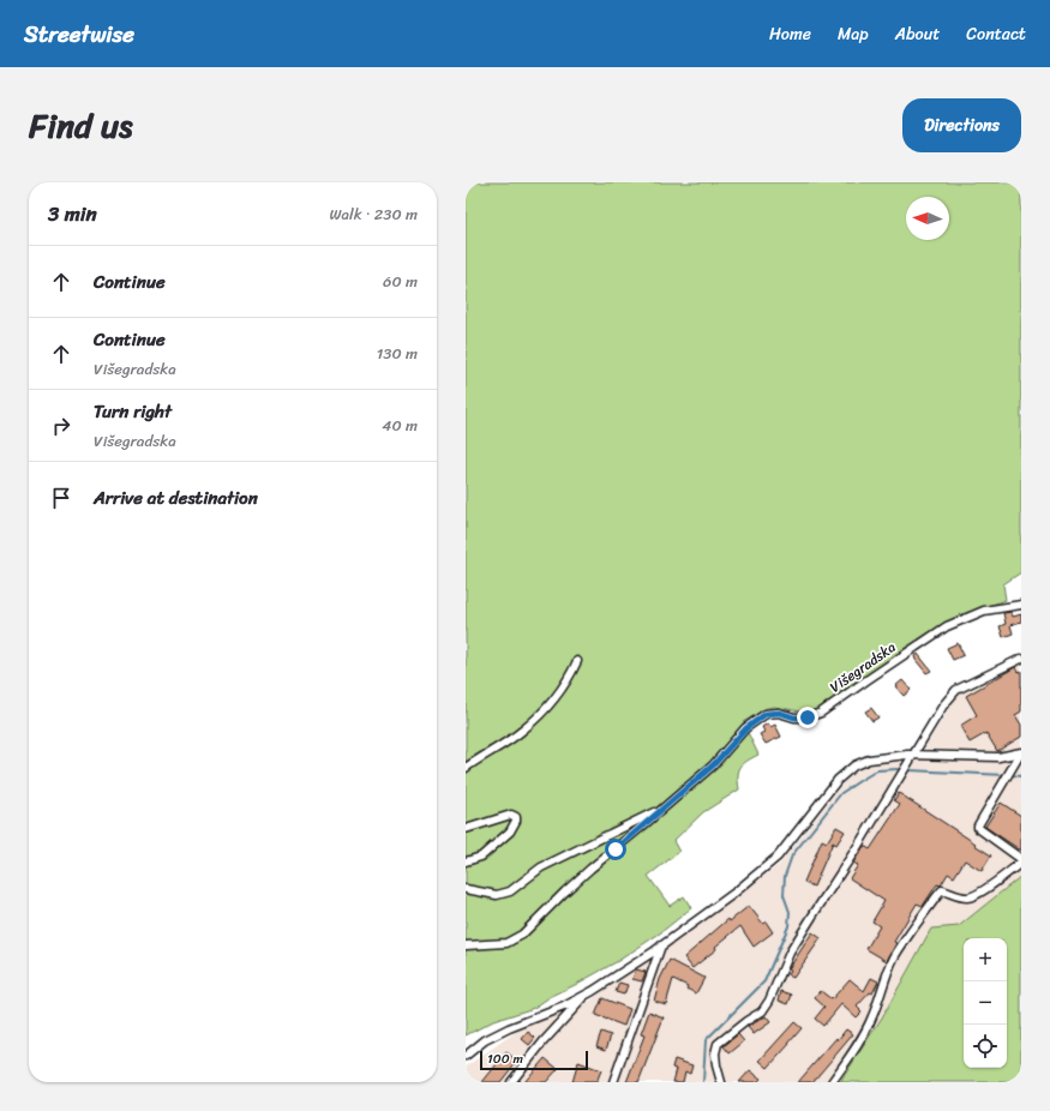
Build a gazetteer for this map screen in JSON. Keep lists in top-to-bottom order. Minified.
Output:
{"streets":{"street":["Višegradska"]},"scale_bar":"100 m","north":"left","page":{"header":"Streetwise","nav":["Home","Map","About","Contact"],"title":"Find us","buttons":"Directions","heading":["3 min","Walk · 230 m"],"list":[["Continue","60 m"],["Continue","Višegradska","130 m"],["Turn right","Višegradska","40 m"],"Arrive at destination"],"map_buttons":["+","−"],"scale":"100 m"}}
